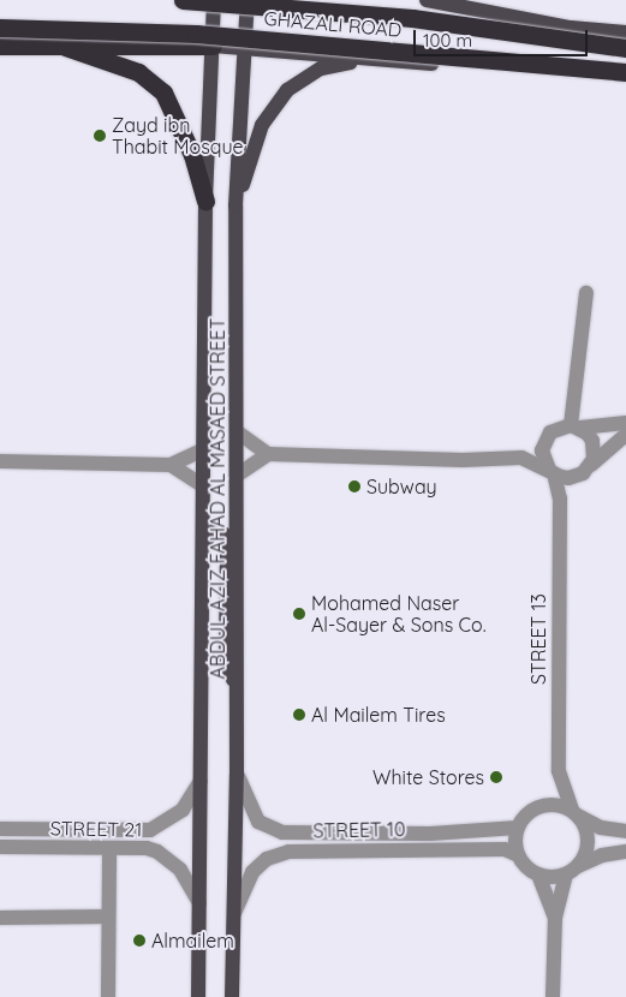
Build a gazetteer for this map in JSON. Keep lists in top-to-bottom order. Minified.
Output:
{"streets":{"highway":["GHAZALI ROAD"],"main road":["ABDUL AZIZ FAHAD AL MASAED STREET"],"street":["STREET 13","STREET 21","STREET 10"]},"crossings":[["GHAZALI ROAD","ABDUL AZIZ FAHAD AL MASAED STREET"],["ABDUL AZIZ FAHAD AL MASAED STREET","STREET 21"],["ABDUL AZIZ FAHAD AL MASAED STREET","STREET 10"],["STREET 13","STREET 10"]],"places":["Zayd ibn Thabit Mosque","Subway","Mohamed Naser Al-Sayer & Sons Co.","Al Mailem Tires","White Stores","Almailem"],"scale_bar":"100 m"}
